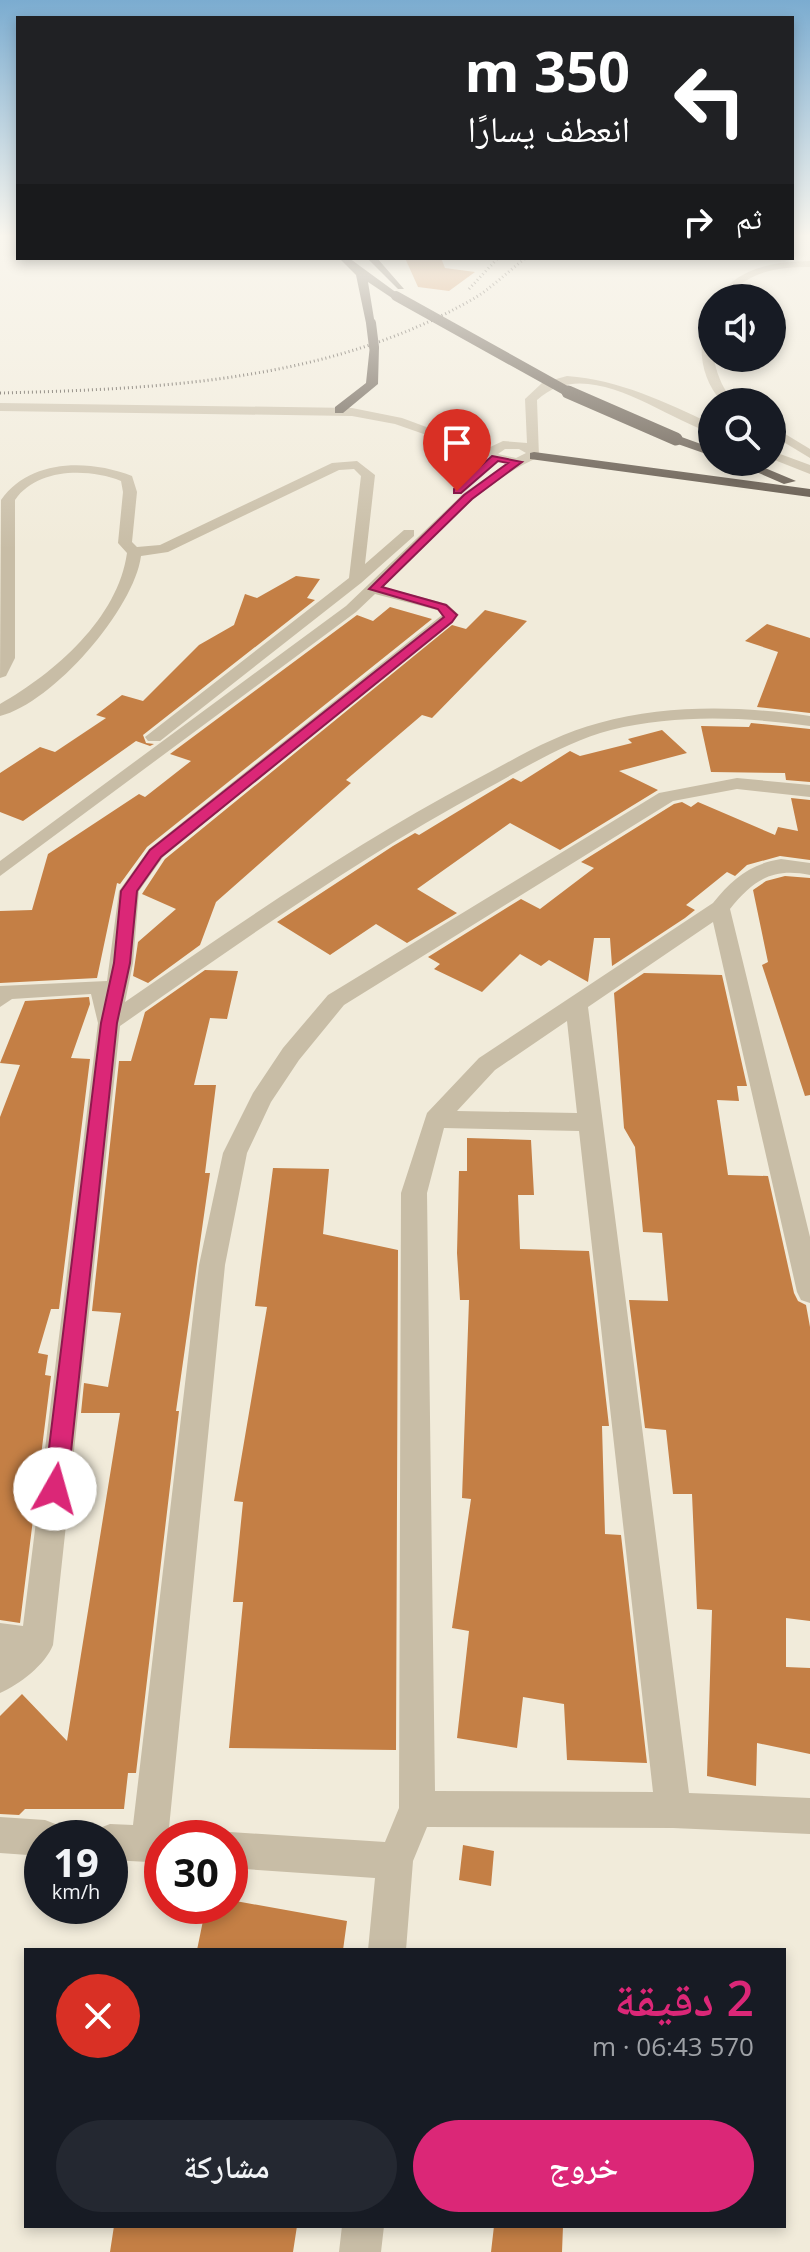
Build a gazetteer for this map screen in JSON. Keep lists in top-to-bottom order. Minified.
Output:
{"page":{"turn":["350 m","انعطف يسارًا"],"then":"ثم","speed":"19 km/h","limit":"30","heading":["2 دقيقة","570 m · 06:43"],"buttons":["خروج","مشاركة"]}}
